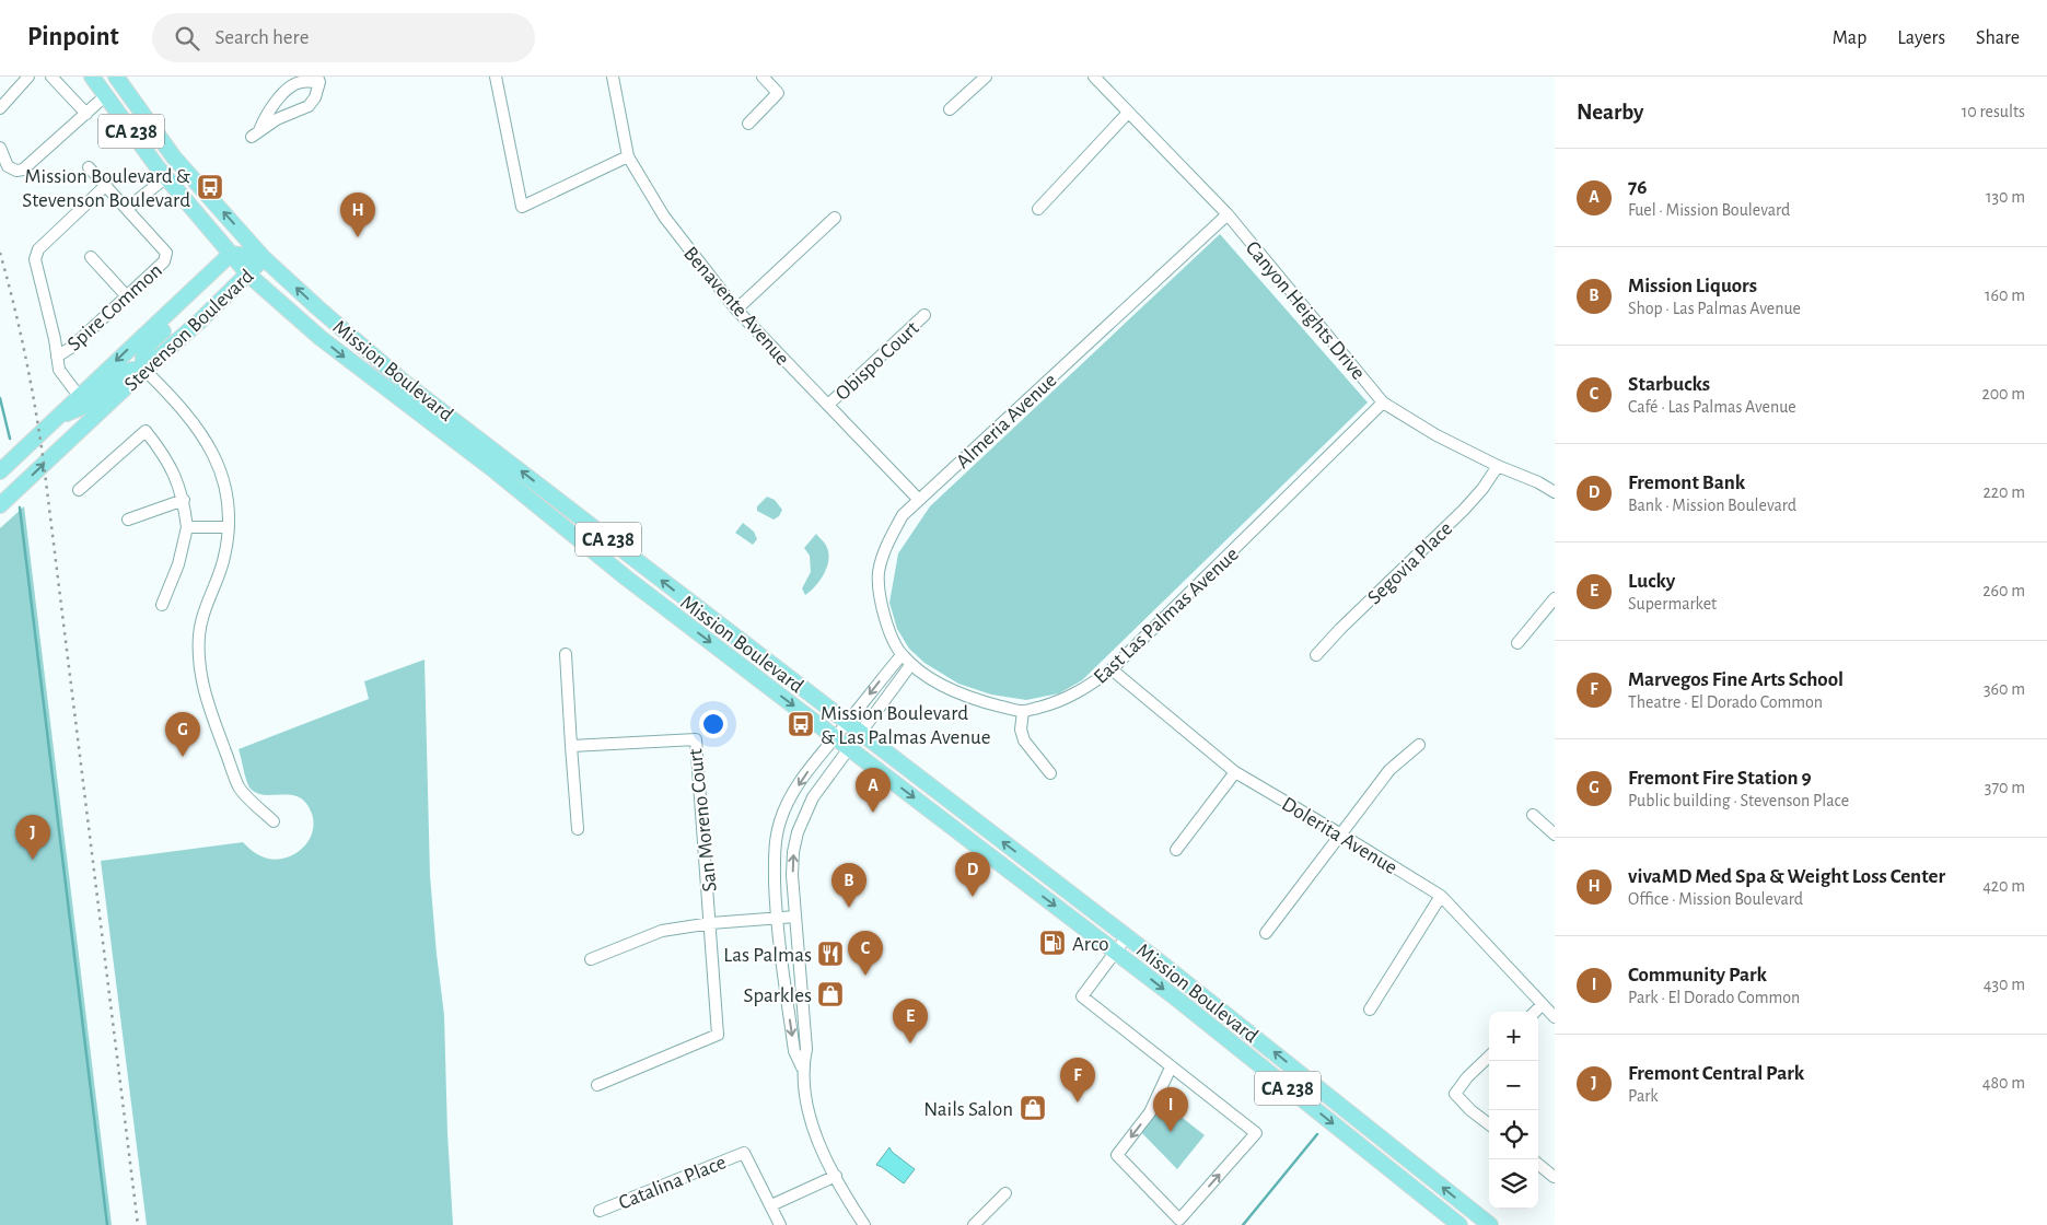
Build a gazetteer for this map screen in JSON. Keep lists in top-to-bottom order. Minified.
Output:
{"streets":{"main road":["CA 238","Stevenson Boulevard","Mission Boulevard"],"street":["Benavente Avenue","Spire Common","Canyon Heights Drive","Obispo Court","Almeria Avenue","Segovia Place","East Las Palmas Avenue","San Moreno Court","Dolerita Avenue","Catalina Place"]},"crossings":[["Benavente Avenue","Obispo Court"],["Benavente Avenue","Almeria Avenue"],["Canyon Heights Drive","Almeria Avenue"],["Canyon Heights Drive","Segovia Place"],["Canyon Heights Drive","East Las Palmas Avenue"],["Stevenson Boulevard","Mission Boulevard"],["Almeria Avenue","East Las Palmas Avenue"],["East Las Palmas Avenue","Dolerita Avenue"]],"places":{"bus stop":["Mission Boulevard & Stevenson Boulevard","Mission Boulevard & Las Palmas Avenue"],"fuel station":["Arco"],"restaurant":["Las Palmas"],"shop":["Sparkles","Nails Salon"]},"page":{"header":"Pinpoint","search":"Search here","nav":["Map","Layers","Share"],"heading":["Nearby","10 results"],"list":[{"mark":"A","name":"76","note":"Fuel · Mission Boulevard","value":"130 m"},{"mark":"B","name":"Mission Liquors","note":"Shop · Las Palmas Avenue","value":"160 m"},{"mark":"C","name":"Starbucks","note":"Café · Las Palmas Avenue","value":"200 m"},{"mark":"D","name":"Fremont Bank","note":"Bank · Mission Boulevard","value":"220 m"},{"mark":"E","name":"Lucky","note":"Supermarket","value":"260 m"},{"mark":"F","name":"Marvegos Fine Arts School","note":"Theatre · El Dorado Common","value":"360 m"},{"mark":"G","name":"Fremont Fire Station 9","note":"Public building · Stevenson Place","value":"370 m"},{"mark":"H","name":"vivaMD Med Spa & Weight Loss Center","note":"Office · Mission Boulevard","value":"420 m"},{"mark":"I","name":"Community Park","note":"Park · El Dorado Common","value":"430 m"},{"mark":"J","name":"Fremont Central Park","note":"Park","value":"480 m"}],"pins":["H","G","A","J","D","B","C","E","F","I"],"map_buttons":["+","−"]}}
